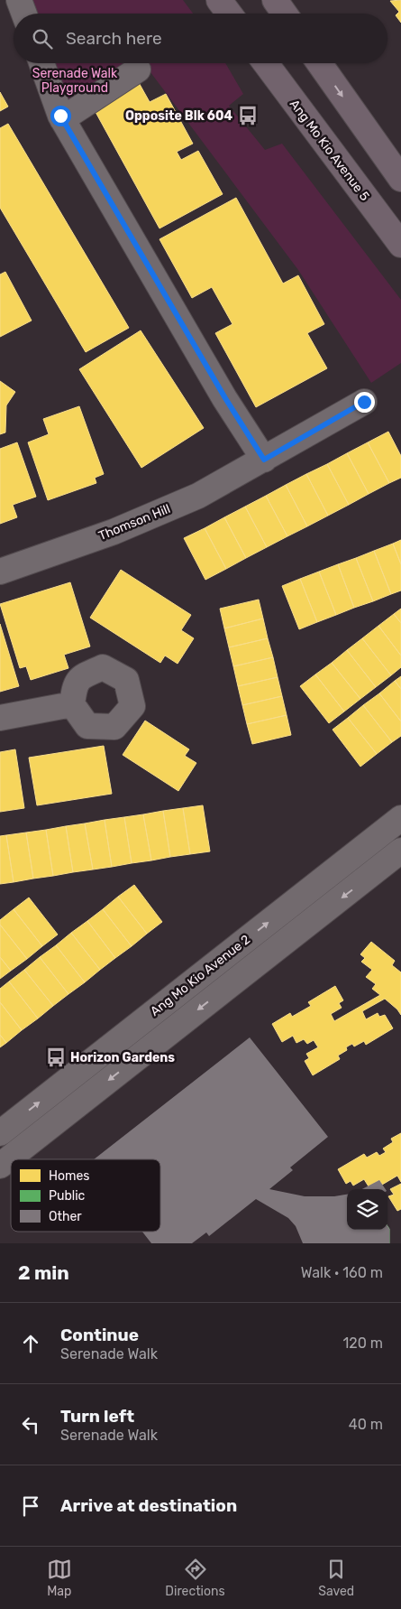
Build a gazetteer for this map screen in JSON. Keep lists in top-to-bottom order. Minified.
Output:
{"streets":{"main road":["Ang Mo Kio Avenue 5","Thomson Hill","Ang Mo Kio Avenue 2"]},"parks":["Serenade Walk Playground"],"places":{"bus stop":["Opposite Blk 604","Horizon Gardens"]},"legend":["Homes","Public","Other"],"page":{"search":"Search here","heading":["2 min","Walk · 160 m"],"list":[["Continue","Serenade Walk","120 m"],["Turn left","Serenade Walk","40 m"],"Arrive at destination"],"nav":["Map","Directions","Saved"]}}
